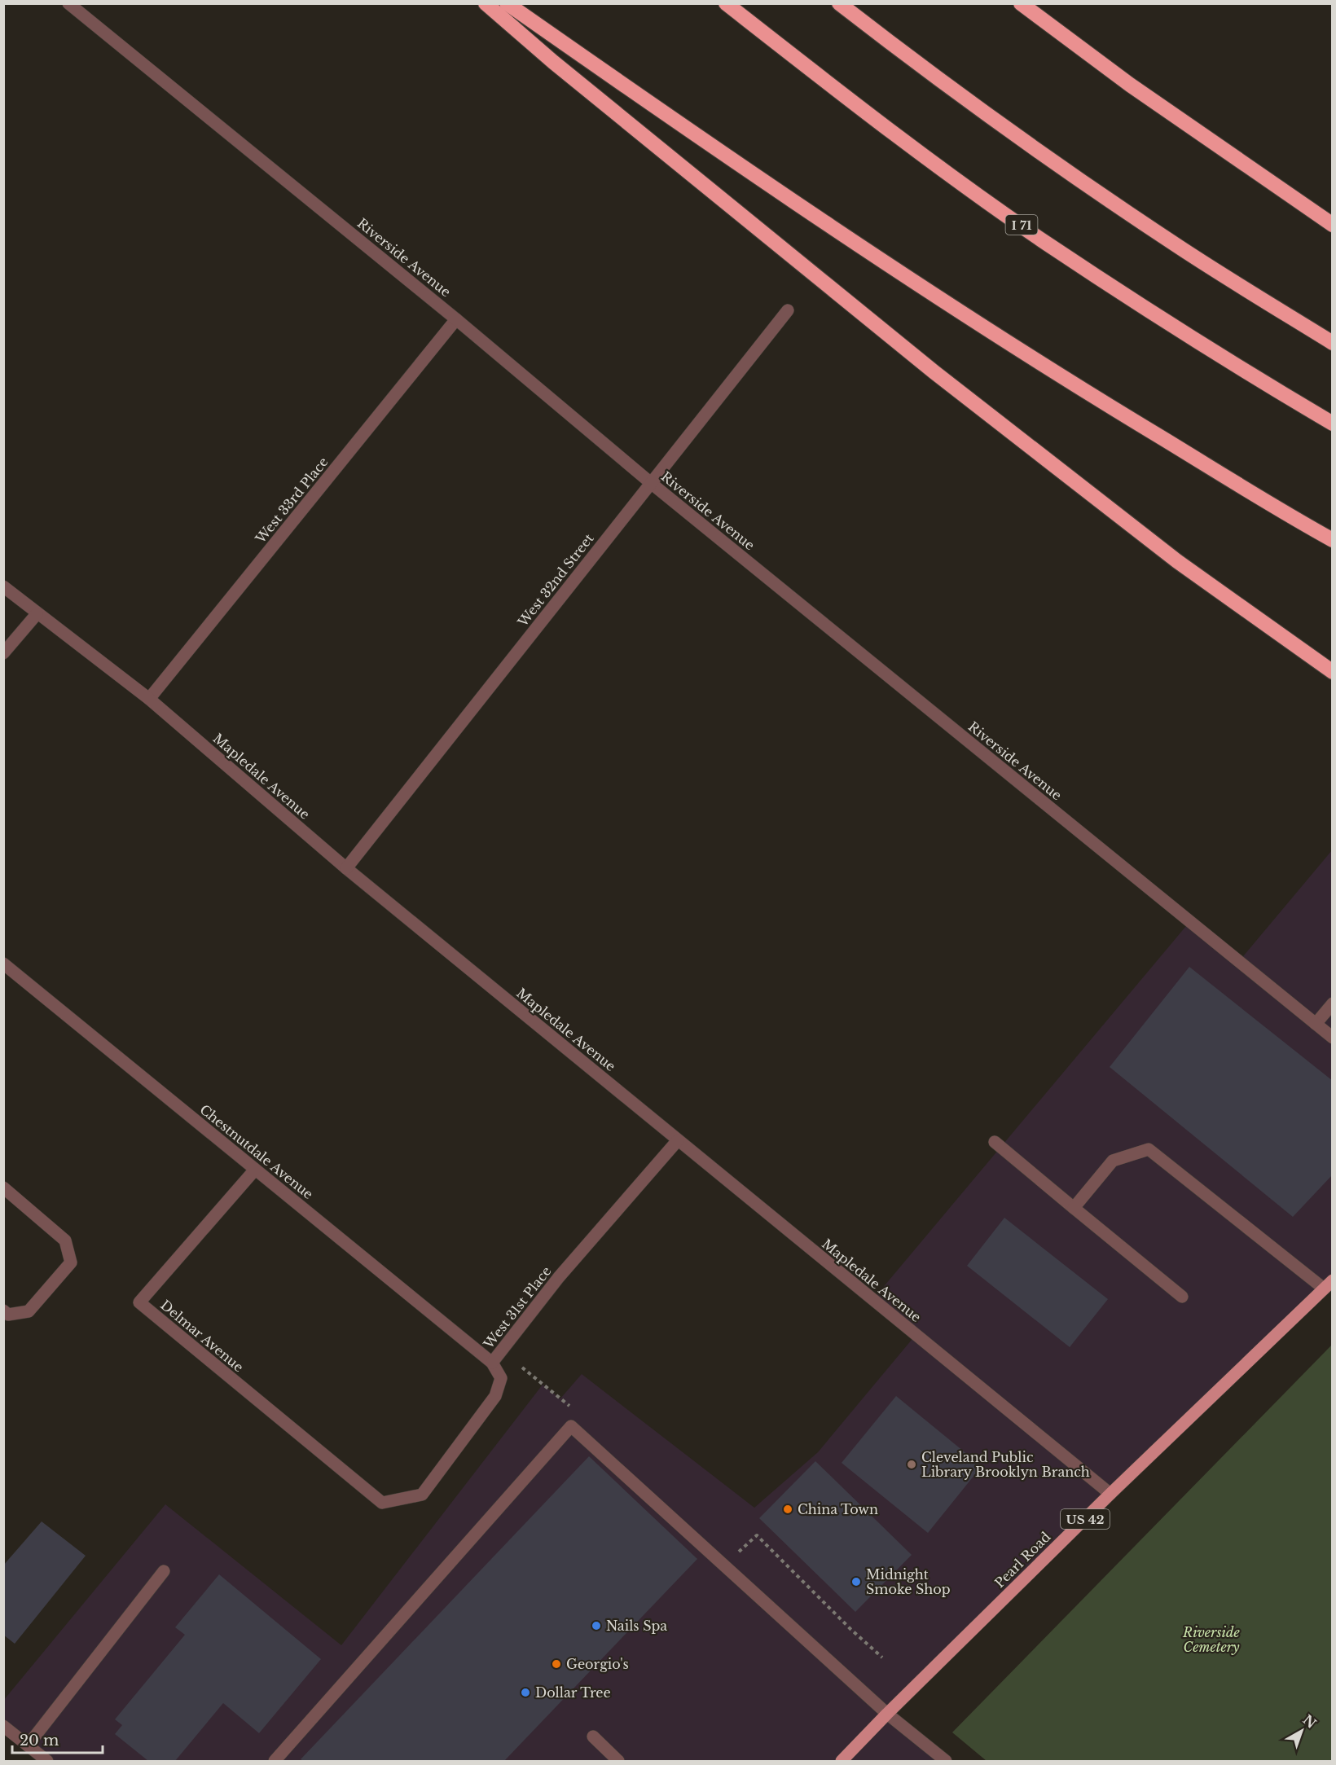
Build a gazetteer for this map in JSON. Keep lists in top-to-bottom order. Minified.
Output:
{"streets":{"highway":["I 71"],"main road":["US 42","Pearl Road"],"street":["Riverside Avenue","West 33rd Place","West 32nd Street","Mapledale Avenue","Chestnutdale Avenue","West 31st Place","Delmar Avenue"]},"crossings":[["Riverside Avenue","West 33rd Place"],["Riverside Avenue","West 32nd Street"],["West 33rd Place","Mapledale Avenue"],["West 32nd Street","Mapledale Avenue"],["Mapledale Avenue","West 31st Place"],["Mapledale Avenue","Pearl Road"],["Chestnutdale Avenue","West 31st Place"],["Chestnutdale Avenue","Delmar Avenue"],["West 31st Place","Delmar Avenue"]],"parks":["Riverside Cemetery"],"places":["Cleveland Public Library Brooklyn Branch","China Town","Midnight Smoke Shop","Nails Spa","Georgio's","Dollar Tree"],"scale_bar":"20 m","north":"top right"}
